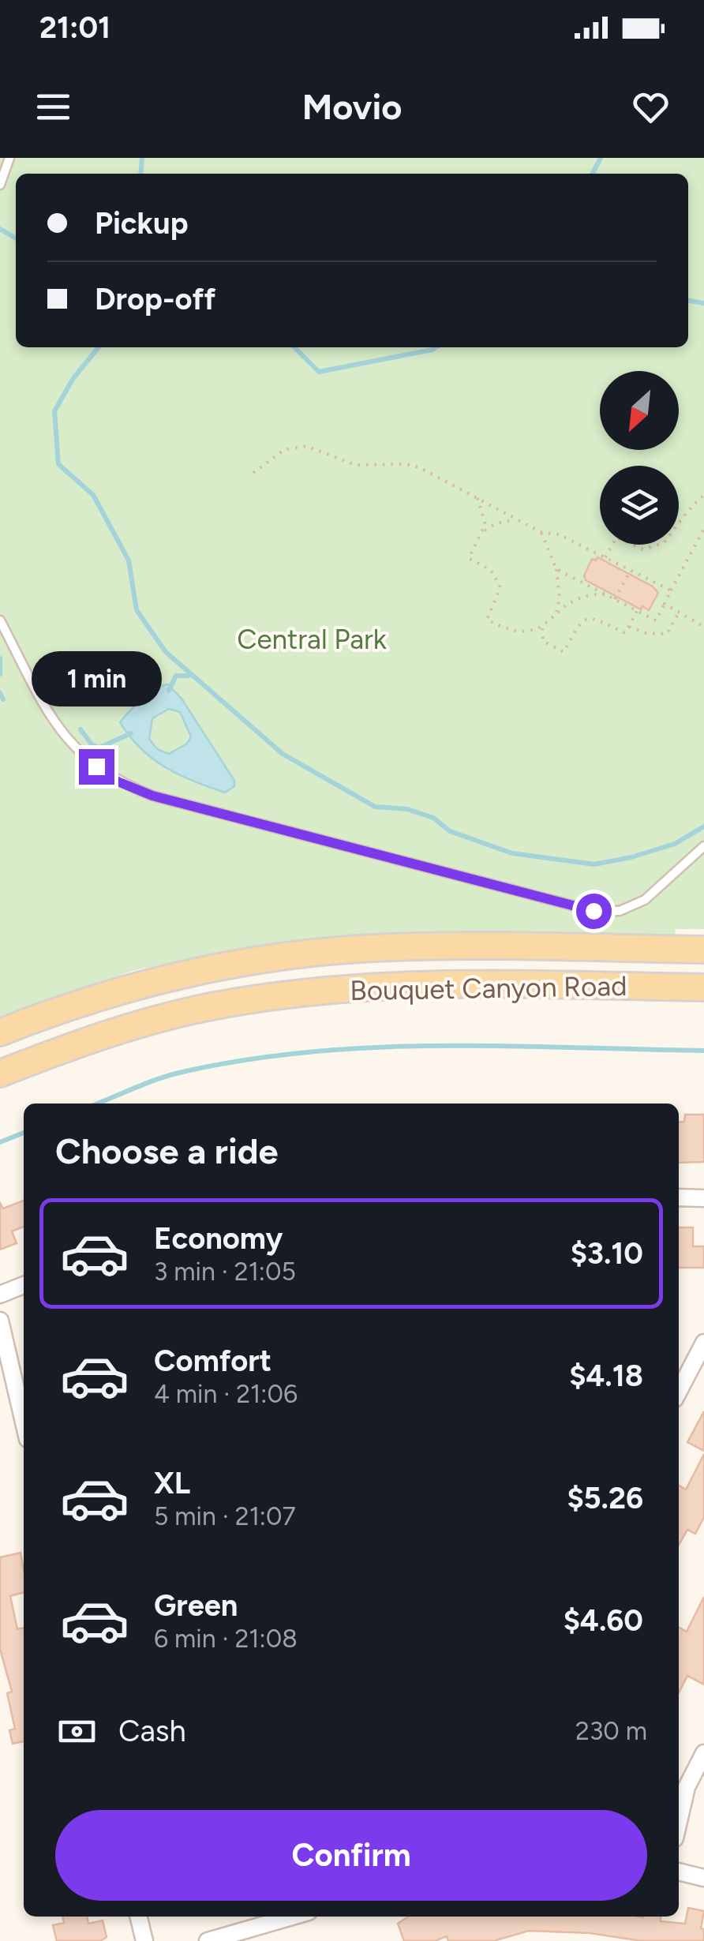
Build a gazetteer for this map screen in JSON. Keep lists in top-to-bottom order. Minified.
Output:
{"streets":{"main road":["Bouquet Canyon Road"]},"parks":["Central Park"],"north":"bottom left","page":{"status":"21:01","header":"Movio","banner":["Pickup","Drop-off"],"bubble":"1 min","heading":"Choose a ride","list":[{"name":"Economy","note":"3 min · 21:05","value":"$3.10"},{"name":"Comfort","note":"4 min · 21:06","value":"$4.18"},{"name":"XL","note":"5 min · 21:07","value":"$5.26"},{"name":"Green","note":"6 min · 21:08","value":"$4.60"}],"pay":["Cash","230 m"],"buttons":"Confirm"}}
